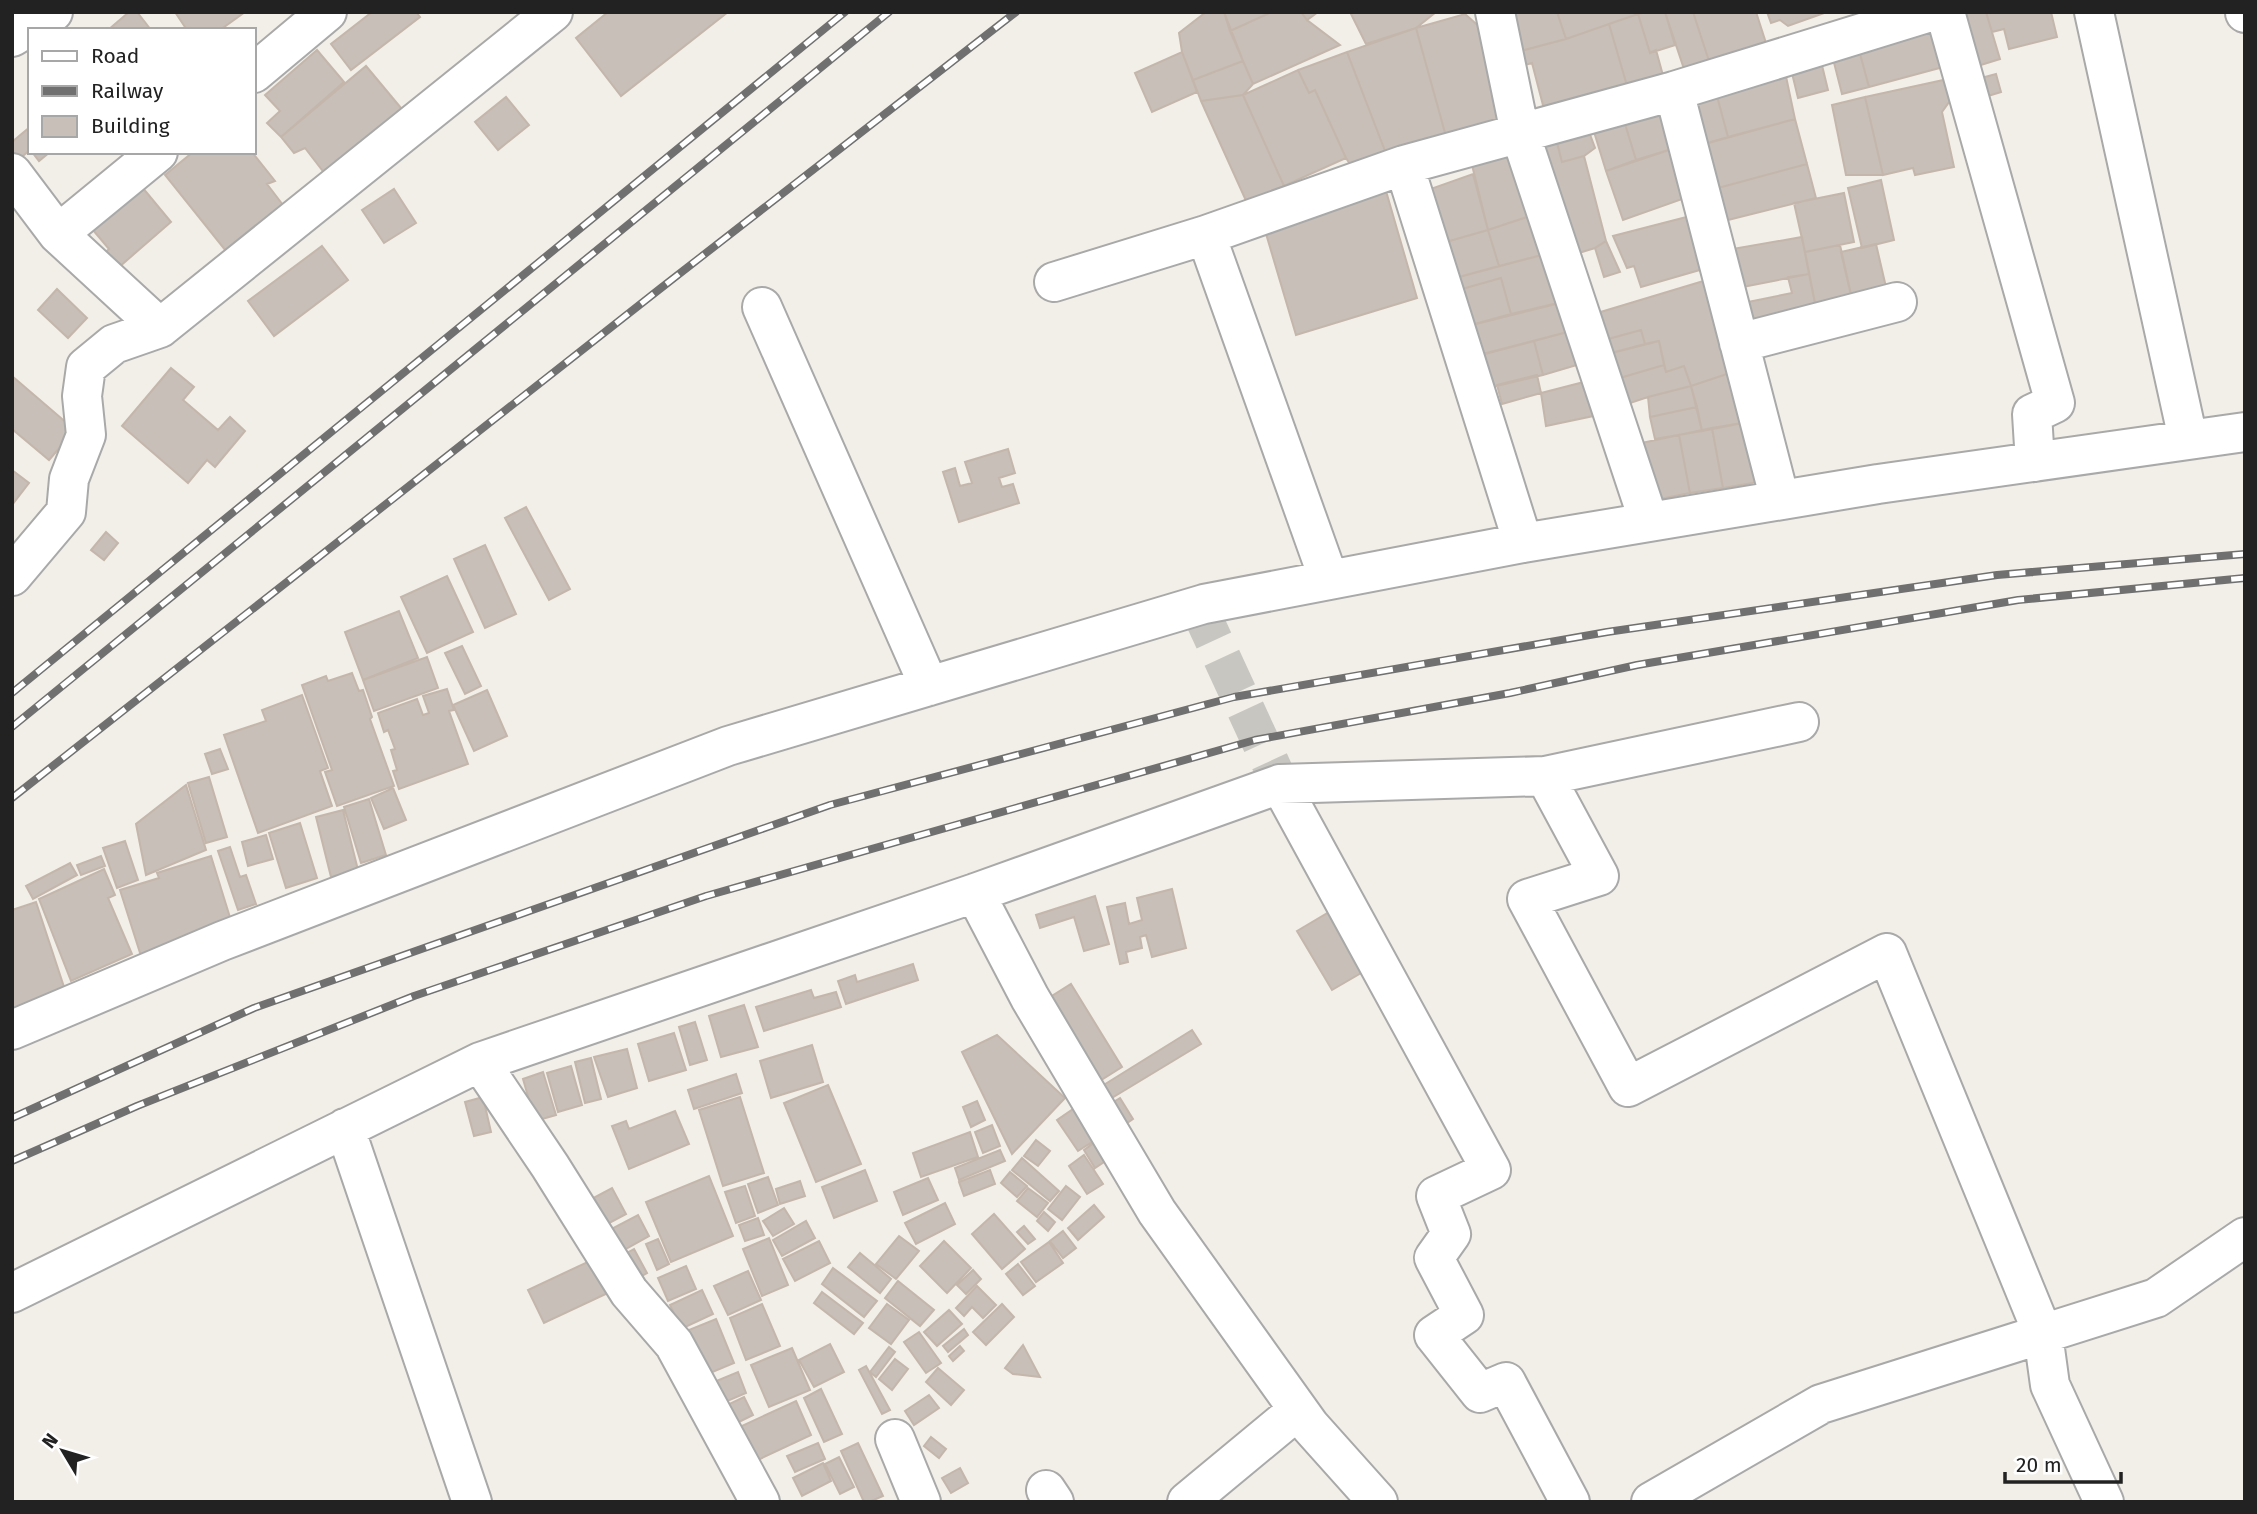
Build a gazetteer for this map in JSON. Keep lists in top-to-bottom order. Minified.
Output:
{"legend":["Road","Railway","Building"],"scale_bar":"20 m","north":"top left"}
